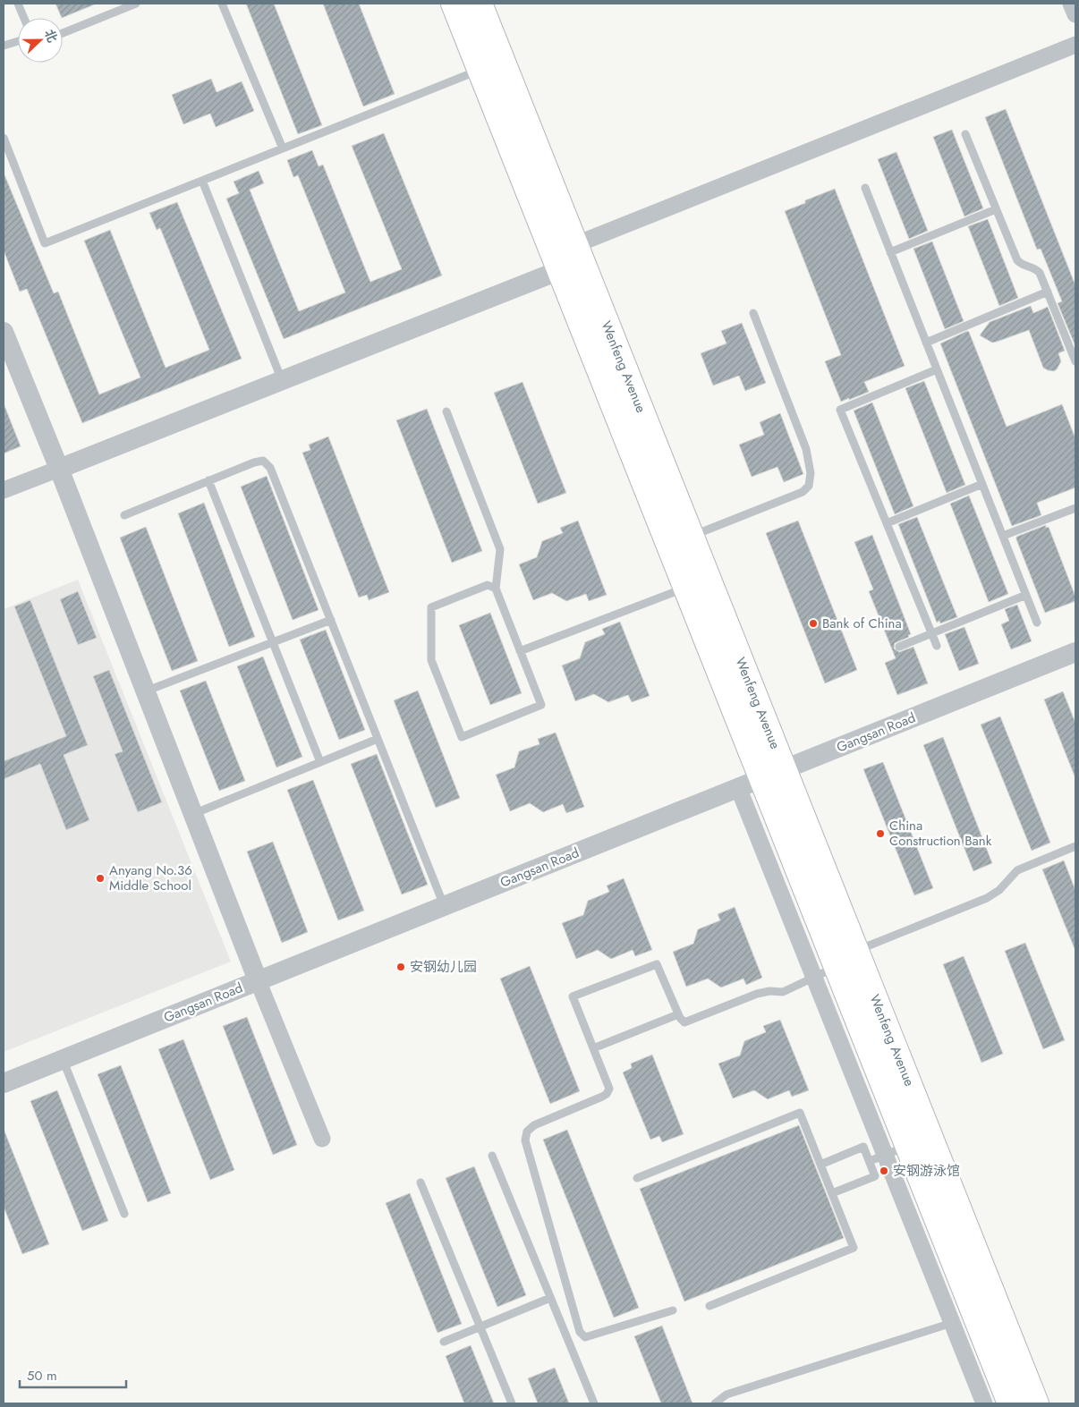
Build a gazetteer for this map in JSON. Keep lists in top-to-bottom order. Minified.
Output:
{"streets":{"main road":["Wenfeng Avenue"],"street":["Gangsan Road"]},"crossings":[["Wenfeng Avenue","Gangsan Road"]],"places":["Bank of China","China Construction Bank","Anyang No.36 Middle School","安钢幼儿园","安钢游泳馆"],"scale_bar":"50 m","north":"right"}
